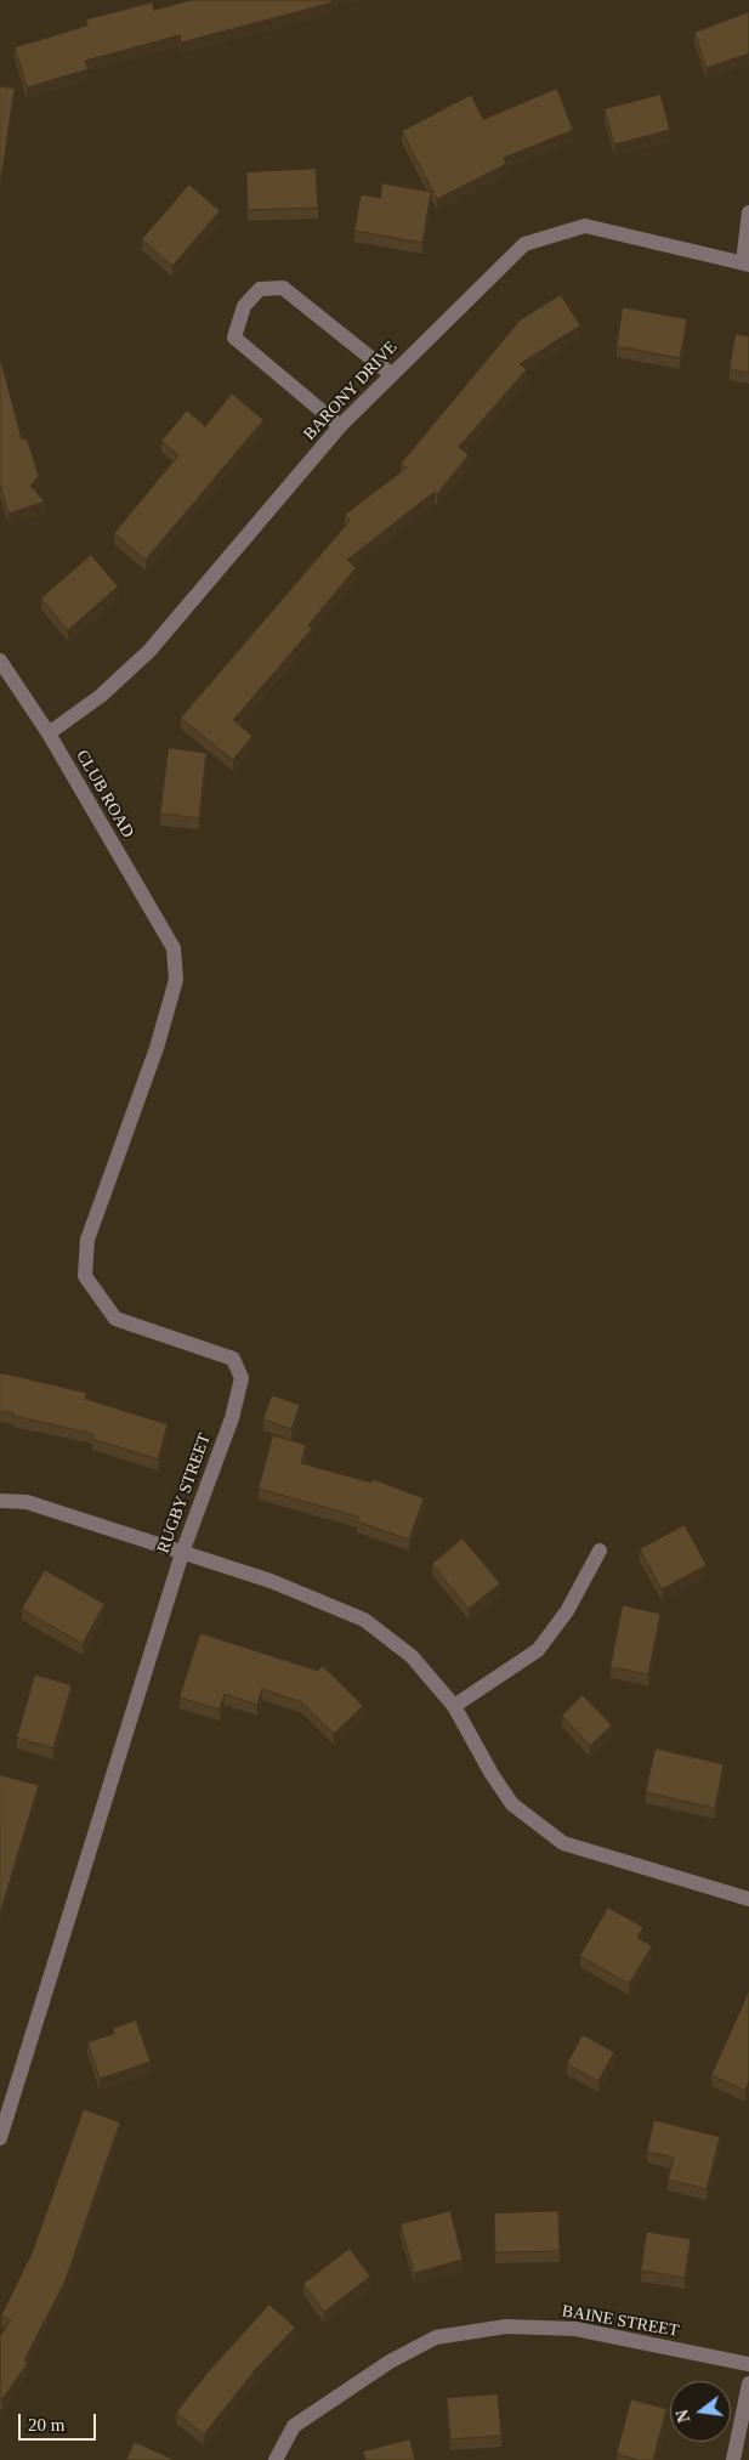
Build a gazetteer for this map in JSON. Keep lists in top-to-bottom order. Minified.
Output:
{"streets":{"street":["BARONY DRIVE","CLUB ROAD","RUGBY STREET","BAINE STREET"]},"crossings":[["BARONY DRIVE","CLUB ROAD"],["CLUB ROAD","RUGBY STREET"]],"scale_bar":"20 m","north":"left"}
